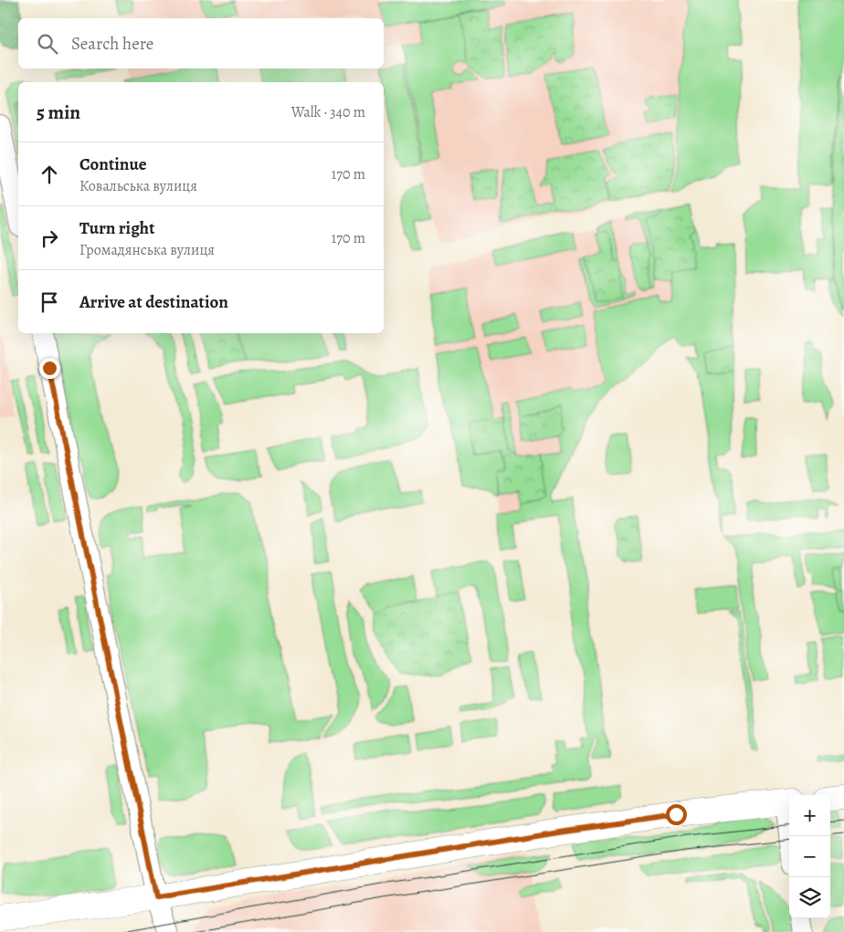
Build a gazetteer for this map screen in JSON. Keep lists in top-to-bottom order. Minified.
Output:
{"page":{"search":"Search here","heading":["5 min","Walk · 340 m"],"list":[["Continue","Ковальська вулиця","170 m"],["Turn right","Громадянська вулиця","170 m"],"Arrive at destination"],"map_buttons":["+","−"]}}
